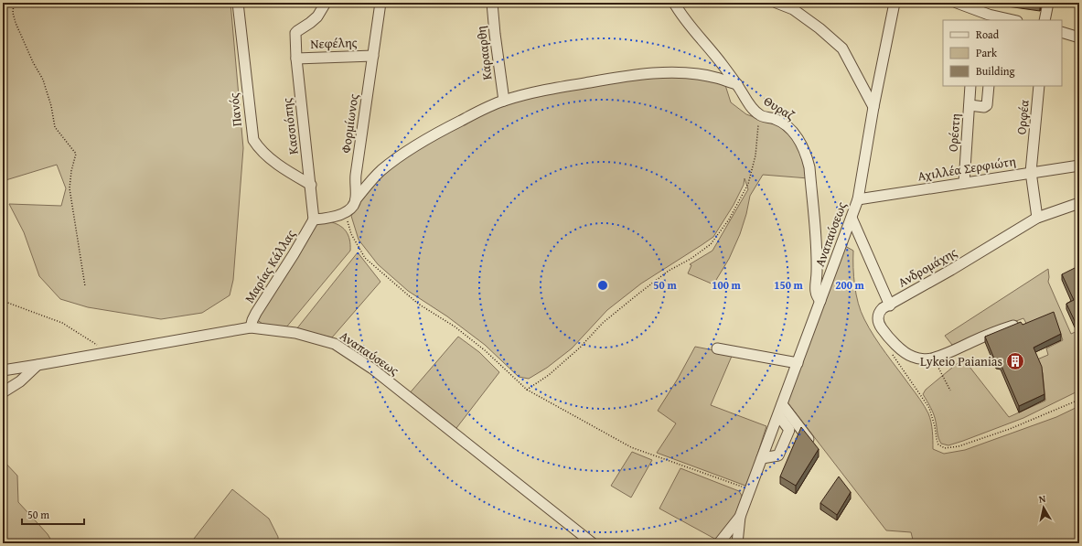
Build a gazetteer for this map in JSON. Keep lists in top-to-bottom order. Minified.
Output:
{"streets":{"street":["Νεφέλης","Καρααρθη","Θυραζ","Πανός","Ορφέα","Φορμίωνος","Κασσιόπης","Ορέστη","Αχιλλέα Σερφιώτη","Αναπαύσεως","Μαρίας Κάλλας","Ανδρομάχης"]},"crossings":[["Νεφέλης","Φορμίωνος"],["Νεφέλης","Κασσιόπης"],["Θυραζ","Αναπαύσεως"],["Πανός","Κασσιόπης"],["Ορφέα","Αχιλλέα Σερφιώτη"],["Ορφέα","Ανδρομάχης"],["Κασσιόπης","Μαρίας Κάλλας"],["Ορέστη","Αχιλλέα Σερφιώτη"],["Αχιλλέα Σερφιώτη","Αναπαύσεως"],["Αναπαύσεως","Μαρίας Κάλλας"]],"places":{"building":["Lykeio Paianias"]},"legend":["Road","Park","Building"],"scale_bar":"50 m","north":"top","rings":["50 m","100 m","150 m","200 m"]}
